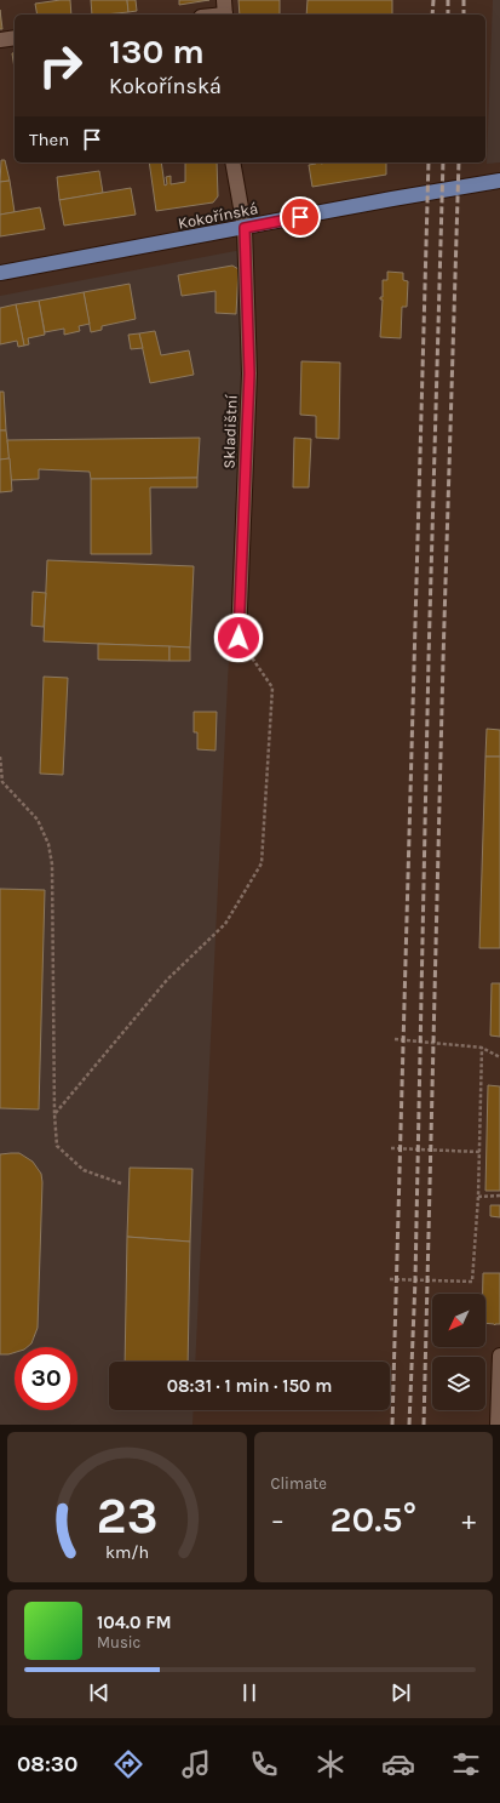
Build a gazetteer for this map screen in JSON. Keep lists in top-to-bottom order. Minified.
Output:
{"streets":{"main road":["Kokořínská"],"street":["Skladištní"]},"crossings":[["Kokořínská","Skladištní"]],"north":"bottom left","page":{"turn":["130 m","Kokořínská"],"then":"Then","limit":"30","trip":"08:31 · 1 min · 150 m","tile":"Climate","heat":["−","20.5°","+"],"song":["104.0 FM","Music"],"tabs":"08:30","gauge":["23","km/h"]}}
